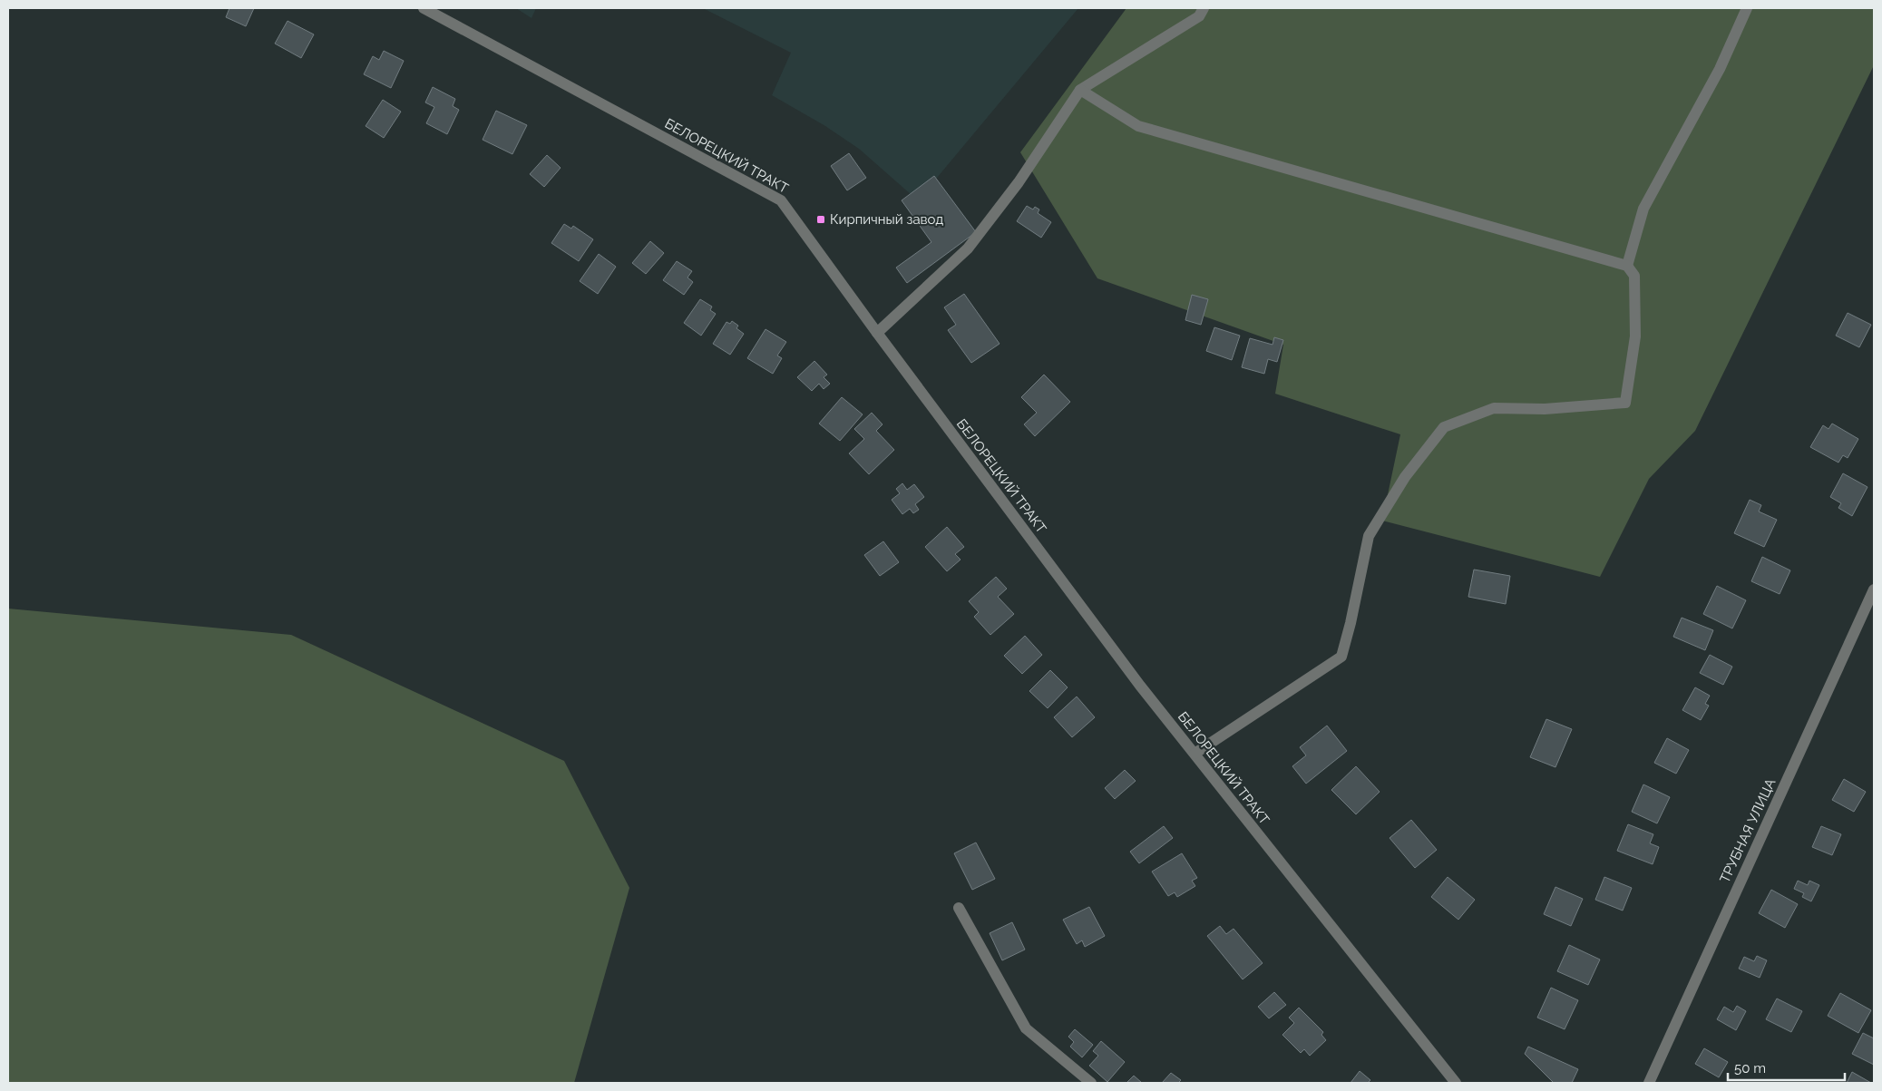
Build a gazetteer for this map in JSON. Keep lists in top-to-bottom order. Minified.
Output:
{"streets":{"street":["БЕЛОРЕЦКИЙ ТРАКТ","ТРУБНАЯ УЛИЦА"]},"places":{"transit":["Кирпичный завод"]},"scale_bar":"50 m"}
